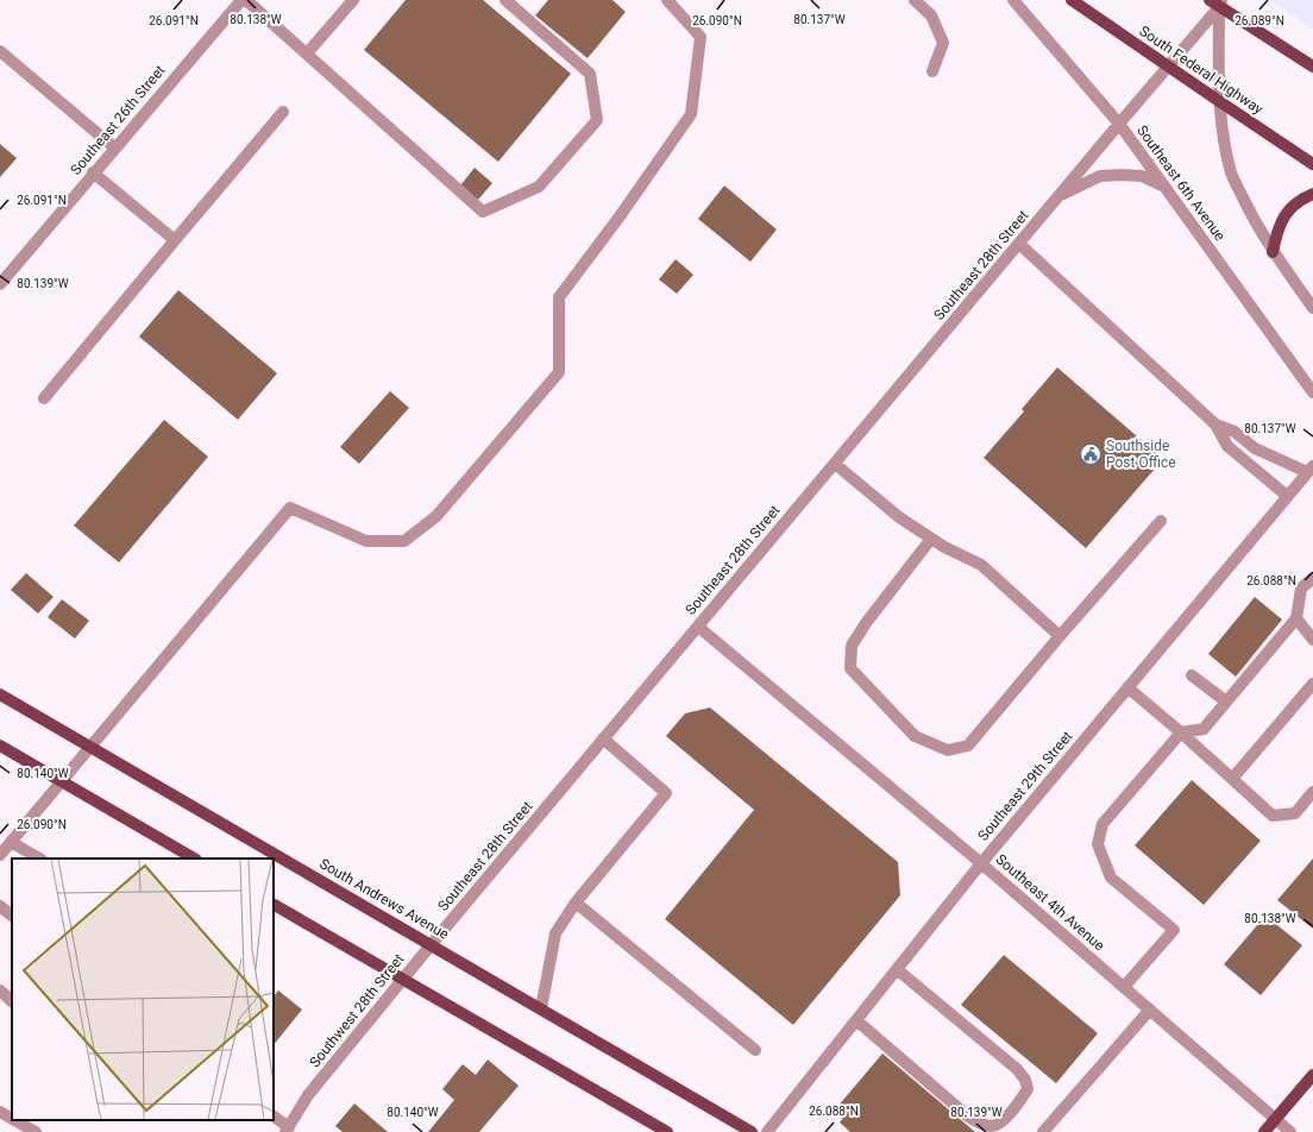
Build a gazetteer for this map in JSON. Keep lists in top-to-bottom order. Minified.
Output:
{"streets":{"main road":["South Federal Highway","South Andrews Avenue"],"street":["Southeast 26th Street","Southeast 6th Avenue","Southeast 28th Street","Southeast 29th Street","Southeast 4th Avenue","Southwest 28th Street"]},"crossings":[["South Federal Highway","Southeast 28th Street"],["Southeast 6th Avenue","Southeast 28th Street"],["Southeast 28th Street","South Andrews Avenue"],["Southeast 28th Street","Southeast 4th Avenue"],["Southeast 28th Street","Southwest 28th Street"],["Southeast 29th Street","Southeast 4th Avenue"],["South Andrews Avenue","Southwest 28th Street"]],"places":{"public building":["Southside Post Office"]},"coordinates":["80.138°W","80.137°W","26.091°N","26.090°N","26.089°N","80.139°W","26.088°N","80.140°W"]}
